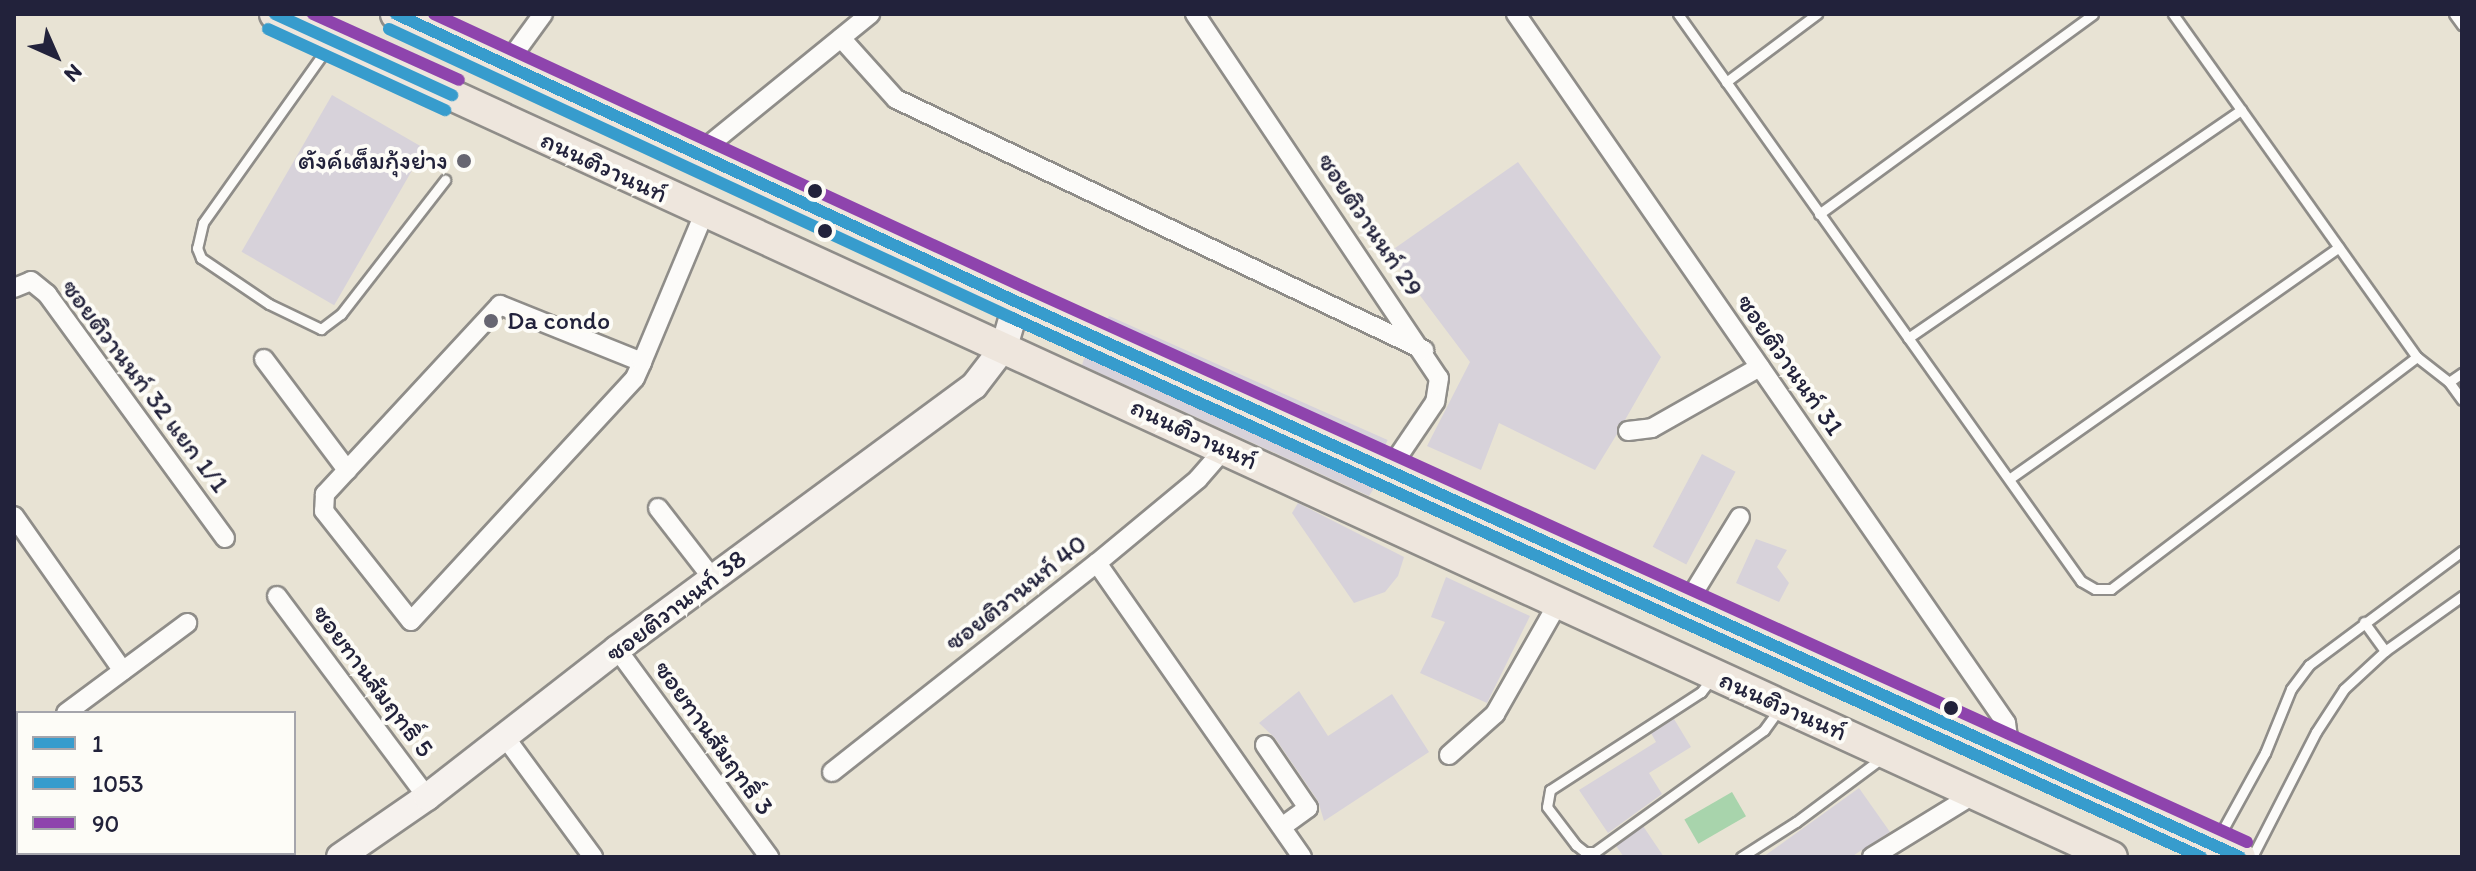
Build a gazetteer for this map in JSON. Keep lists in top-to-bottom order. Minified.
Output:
{"streets":{"main road":["ถนนติวานนท์"],"street":["ซอยติวานนท์ 29","ซอยติวานนท์ 31","ซอยติวานนท์ 32 แยก 1/1","ซอยติวานนท์ 40","ซอยติวานนท์ 38","ซอยทานสัมฤทธิ์ 5","ซอยทานสัมฤทธิ์ 3"]},"crossings":[["ถนนติวานนท์","ซอยติวานนท์ 29"],["ถนนติวานนท์","ซอยติวานนท์ 31"],["ถนนติวานนท์","ซอยติวานนท์ 40"],["ถนนติวานนท์","ซอยติวานนท์ 38"],["ซอยติวานนท์ 38","ซอยทานสัมฤทธิ์ 5"],["ซอยติวานนท์ 38","ซอยทานสัมฤทธิ์ 3"]],"places":["ตังค์เต็มกุ้งย่าง","Da condo"],"lines":["transit line 1","transit line 90","transit line 1053"],"legend":["1","1053","90"],"north":"bottom right"}
